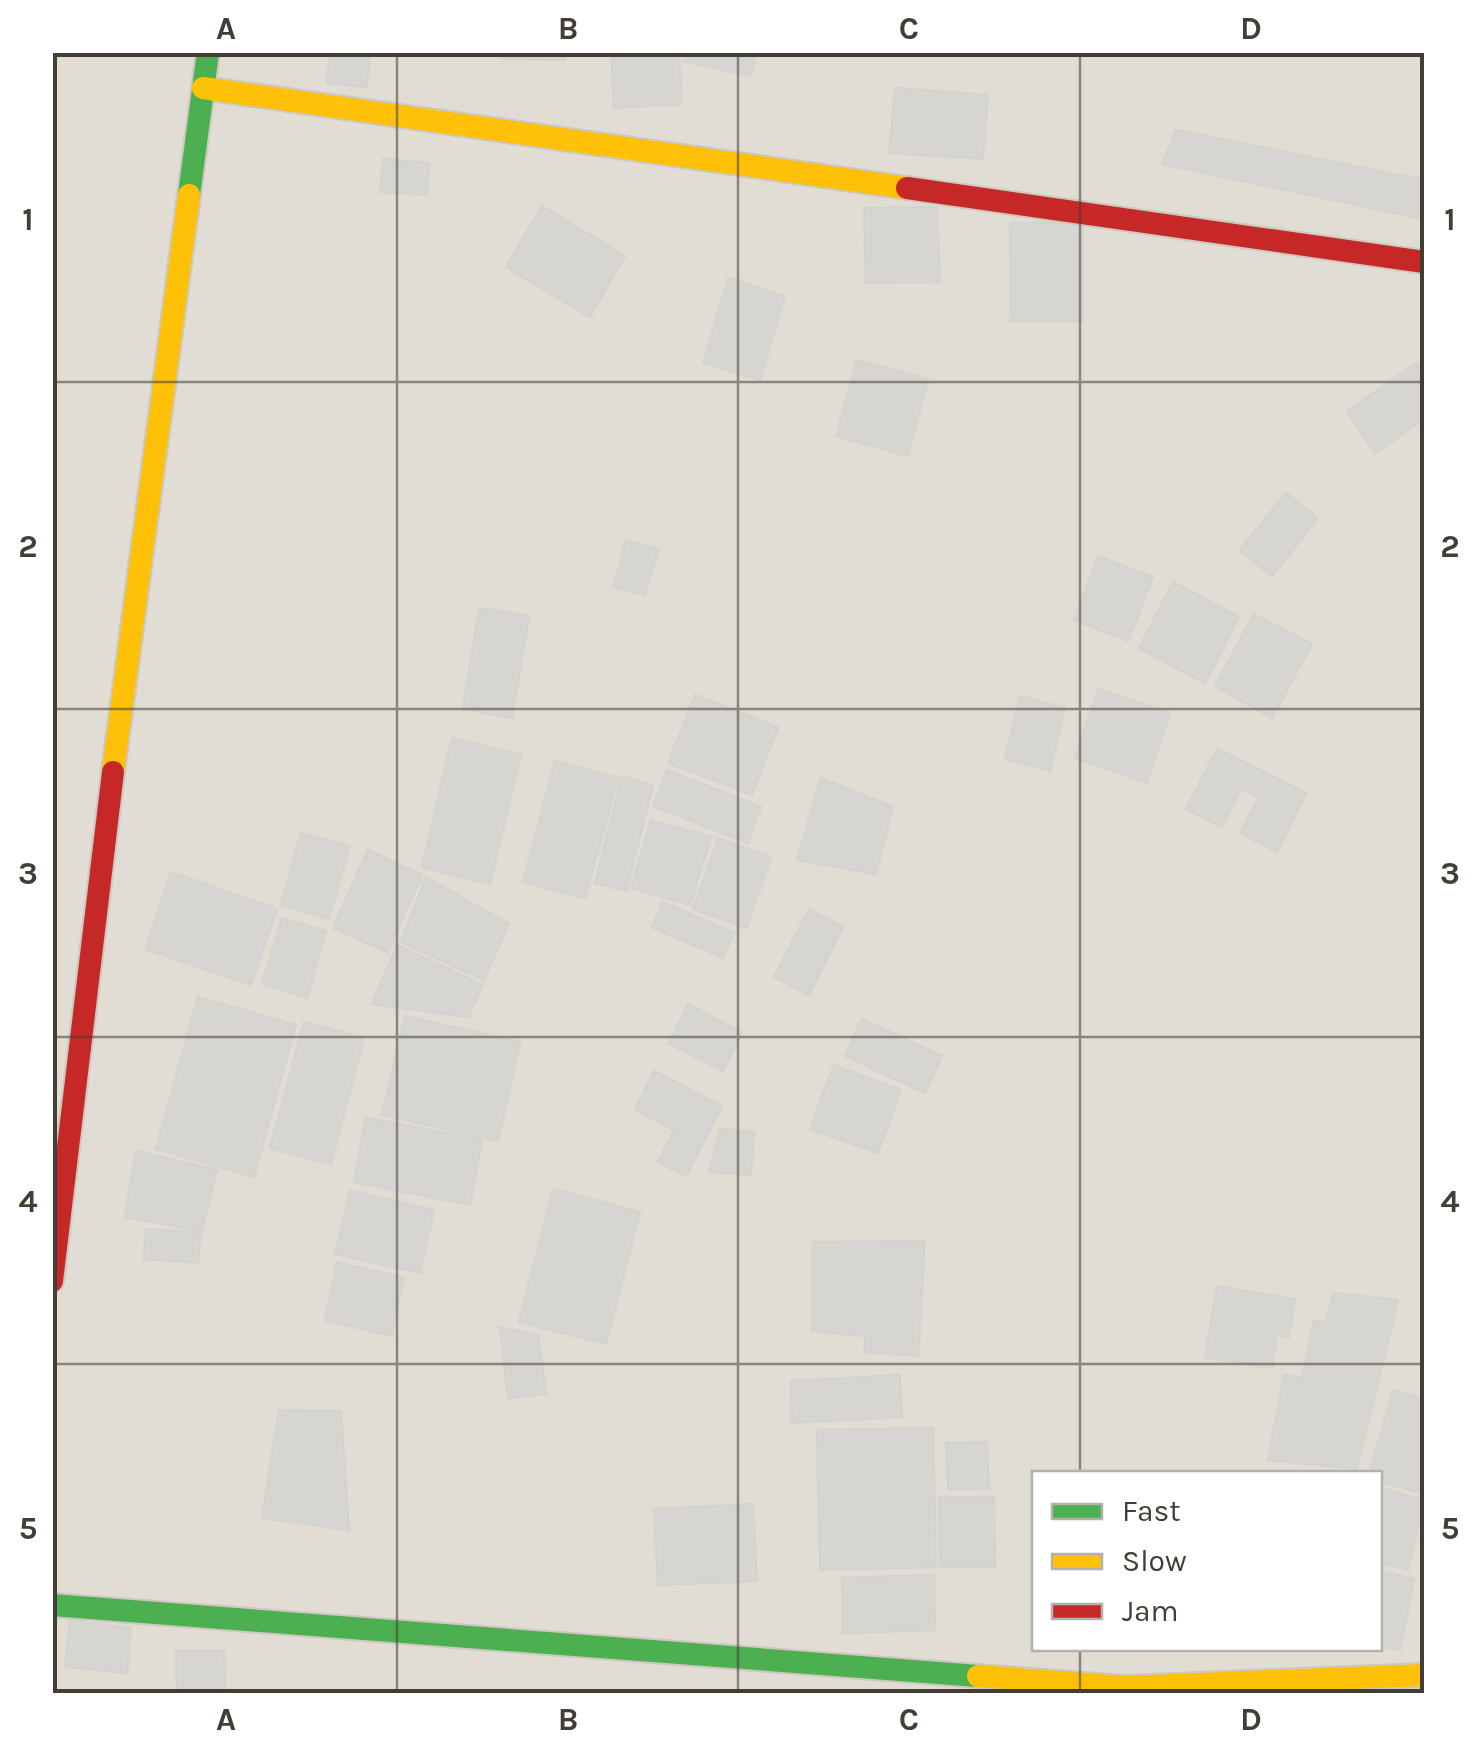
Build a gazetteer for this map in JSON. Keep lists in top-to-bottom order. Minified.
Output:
{"legend":["Fast","Slow","Jam"],"grid":{"columns":["A","B","C","D"],"rows":["1","2","3","4","5"]}}
